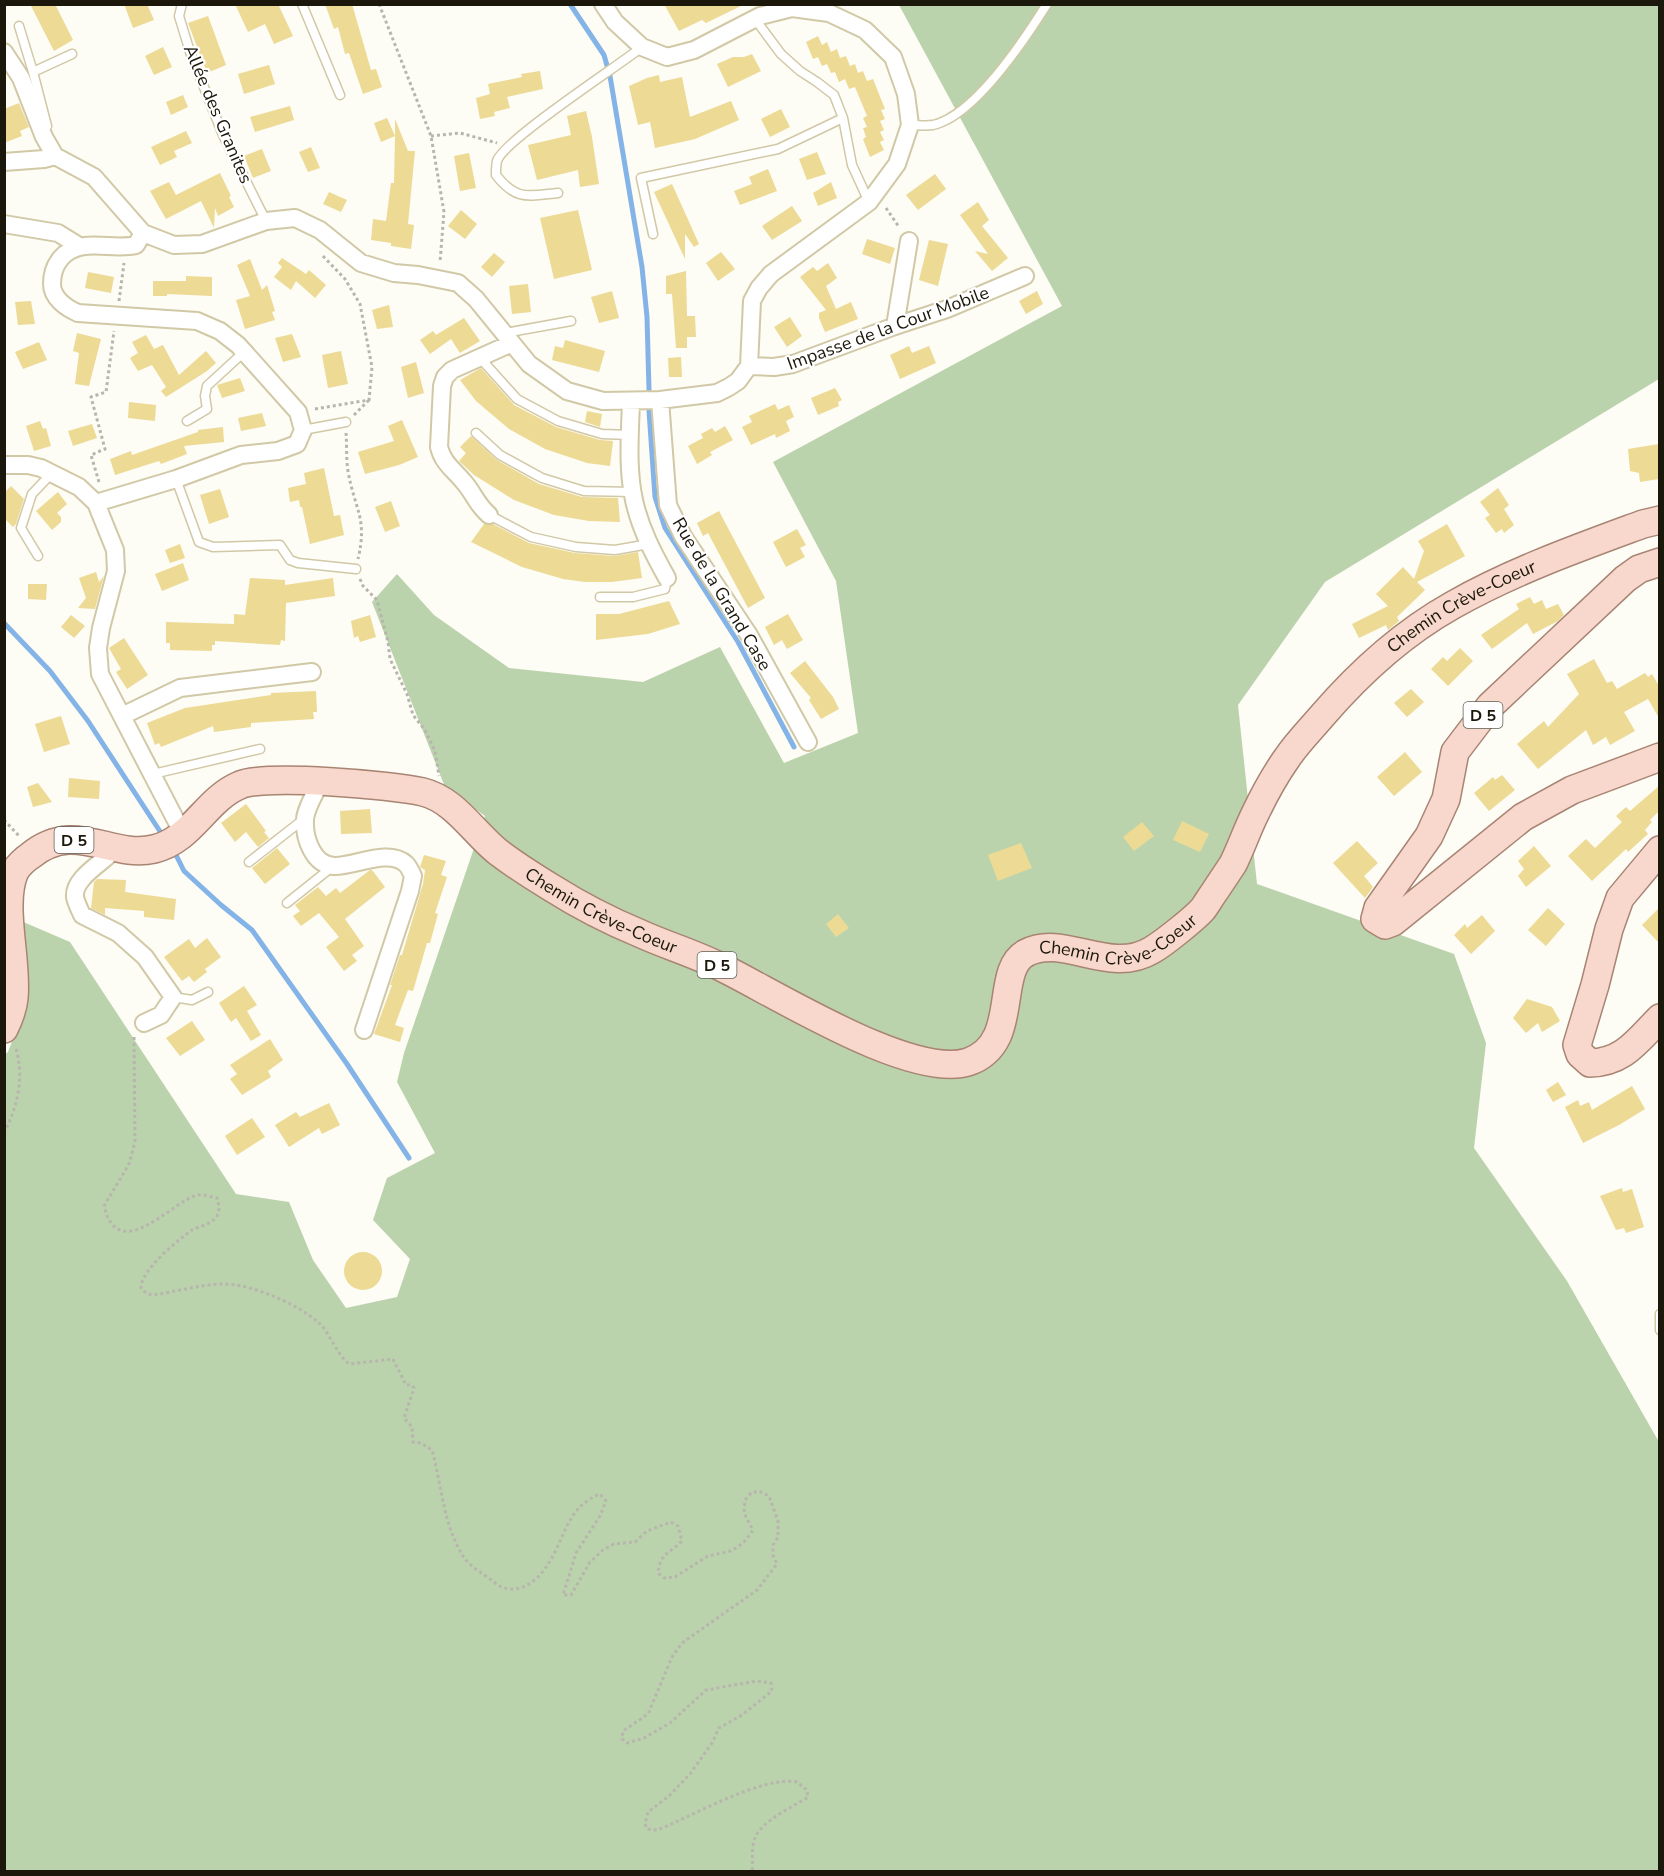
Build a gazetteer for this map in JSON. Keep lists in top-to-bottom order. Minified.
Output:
{"streets":{"main road":["Chemin Crève-Coeur","D 5"],"street":["Impasse de la Cour Mobile","Rue de la Grand Case"],"lane":["Allée des Granites"]},"crossings":[["Chemin Crève-Coeur","D 5"]]}
